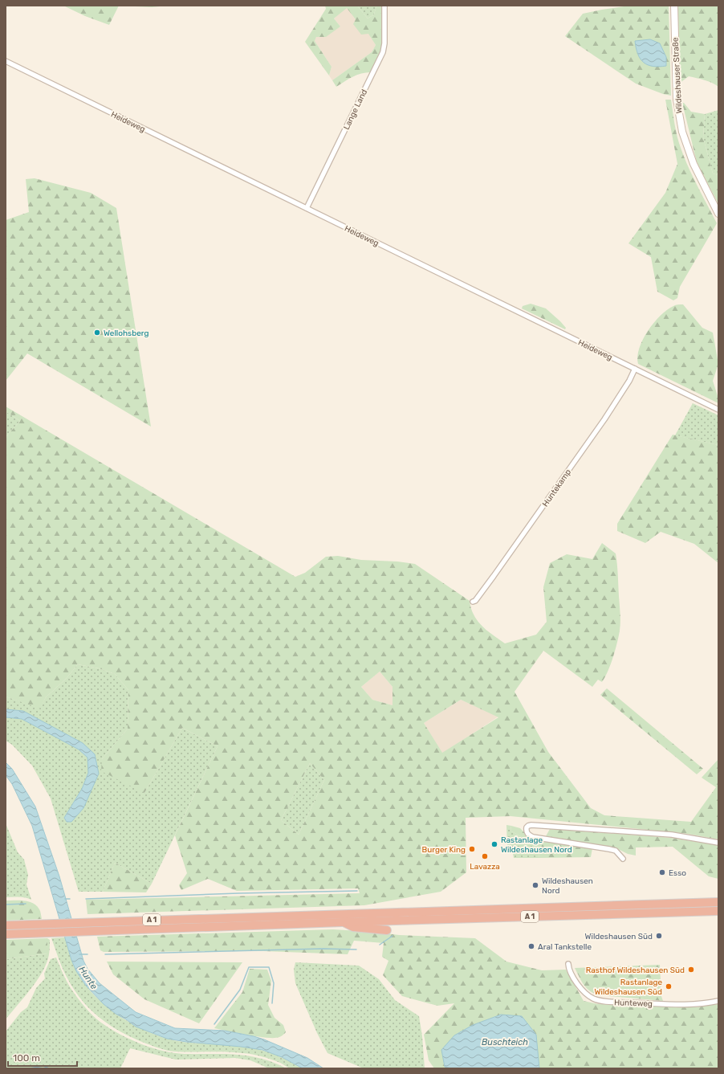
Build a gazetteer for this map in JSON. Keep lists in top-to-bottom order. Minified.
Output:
{"streets":{"highway":["A 1"],"main road":["Wildeshauser Straße"],"street":["Lange Land","Heideweg","Huntekamp","Hunteweg"]},"crossings":[["Lange Land","Heideweg"],["Heideweg","Huntekamp"]],"water":["Hunte","Buschteich"],"places":["Wellohsberg","Rastanlage Wildeshausen Nord","Burger King","Lavazza","Esso","Wildeshausen Nord","Wildeshausen Süd","Aral Tankstelle","Rasthof Wildeshausen Süd","Rastanlage Wildeshausen Süd"],"scale_bar":"100 m"}
